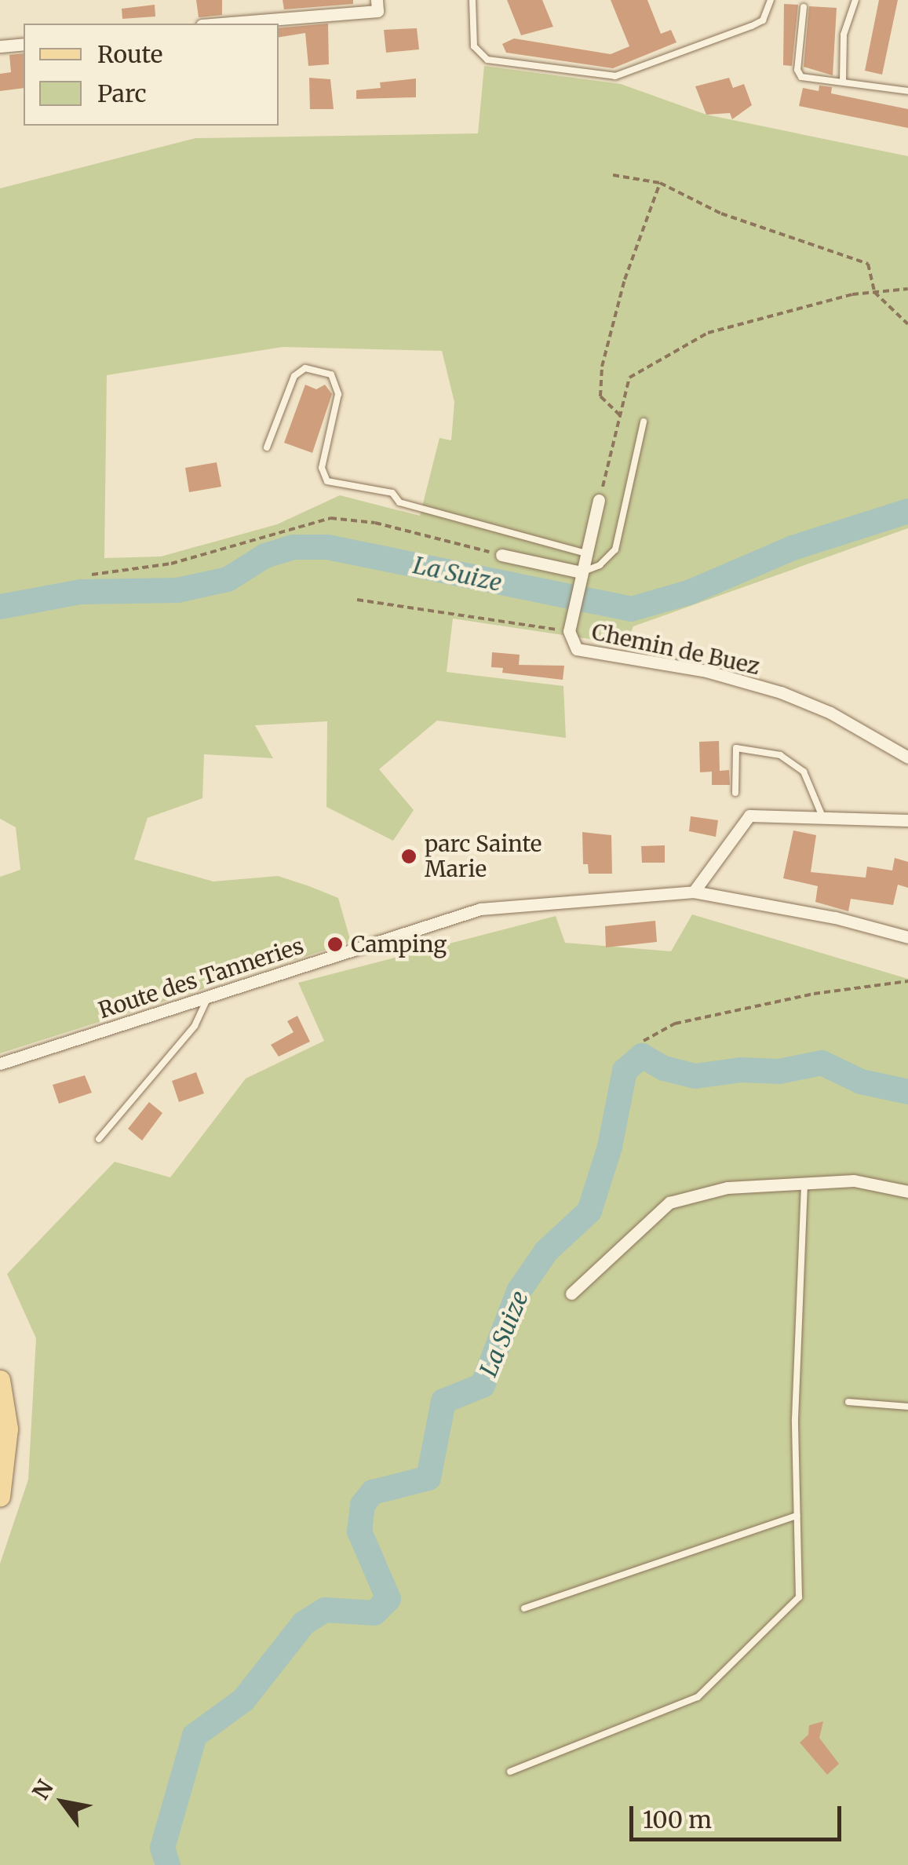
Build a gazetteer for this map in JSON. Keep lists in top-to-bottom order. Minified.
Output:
{"streets":{"street":["Chemin de Buez","Route des Tanneries"]},"water":["La Suize"],"places":["parc Sainte Marie","Camping"],"legend":["Route","Parc"],"scale_bar":"100 m","north":"top left"}
